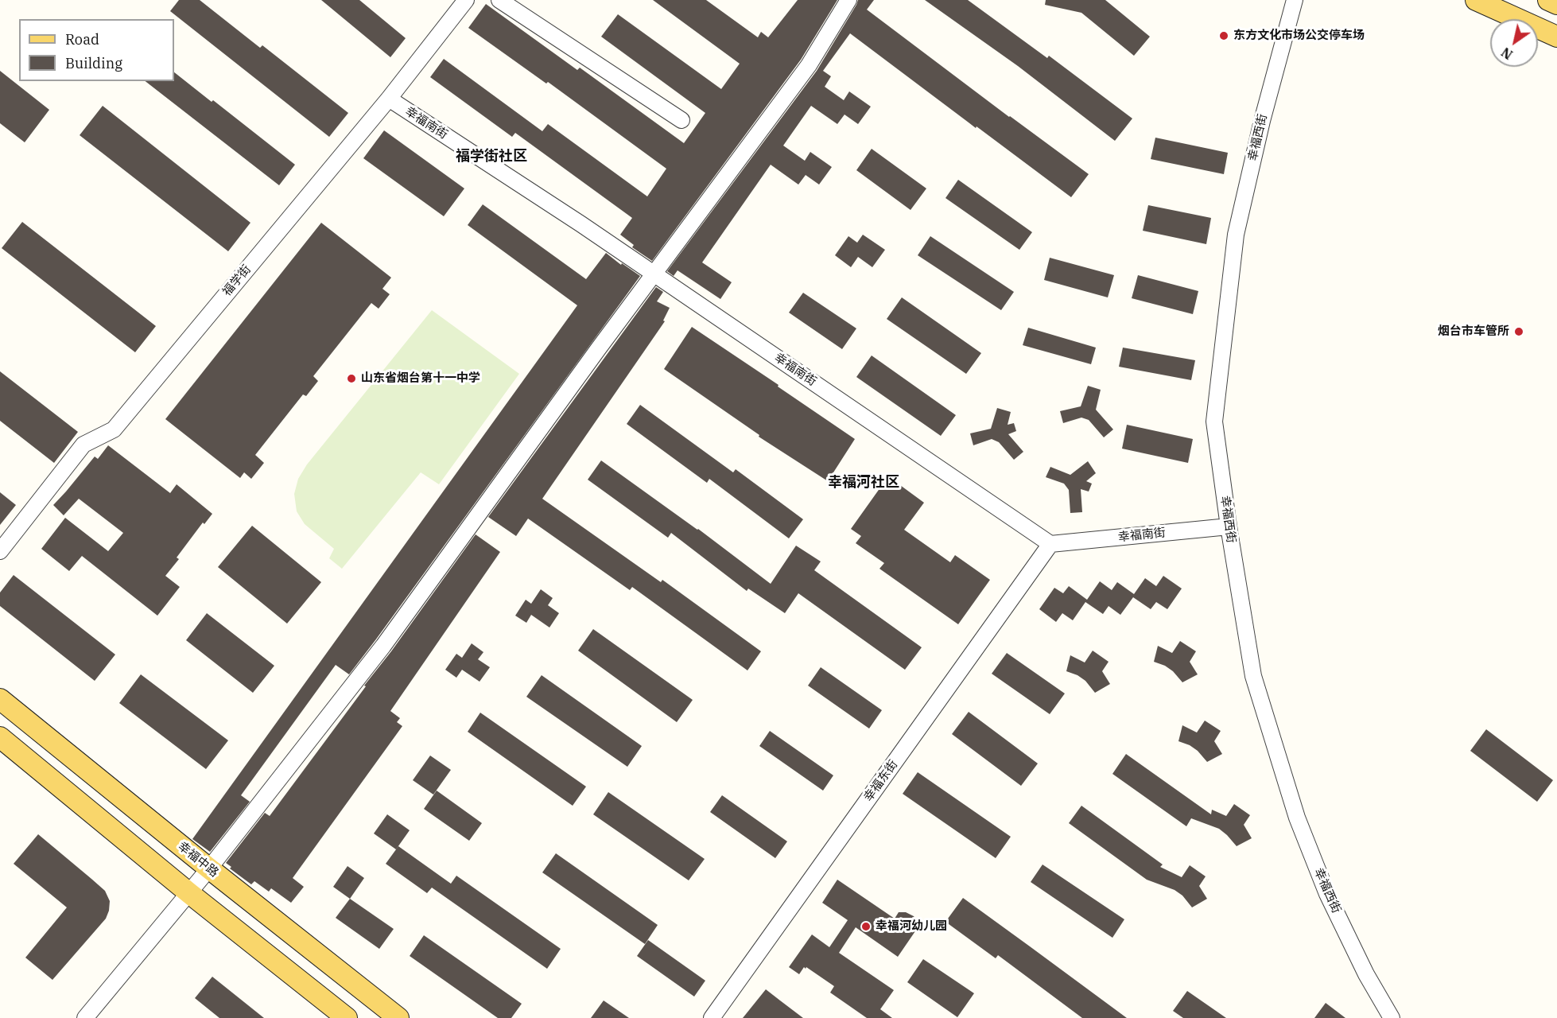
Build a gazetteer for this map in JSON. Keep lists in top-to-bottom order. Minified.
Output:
{"streets":{"main road":["幸福中路"],"street":["幸福南街","幸福西街","福学街","幸福东街"]},"crossings":[["幸福南街","幸福西街"],["幸福南街","福学街"],["幸福南街","幸福东街"]],"districts":["福学街社区","幸福河社区"],"places":["东方文化市场公交停车场","烟台市车管所","山东省烟台第十一中学","幸福河幼儿园"],"legend":["Road","Building"],"north":"bottom left"}
